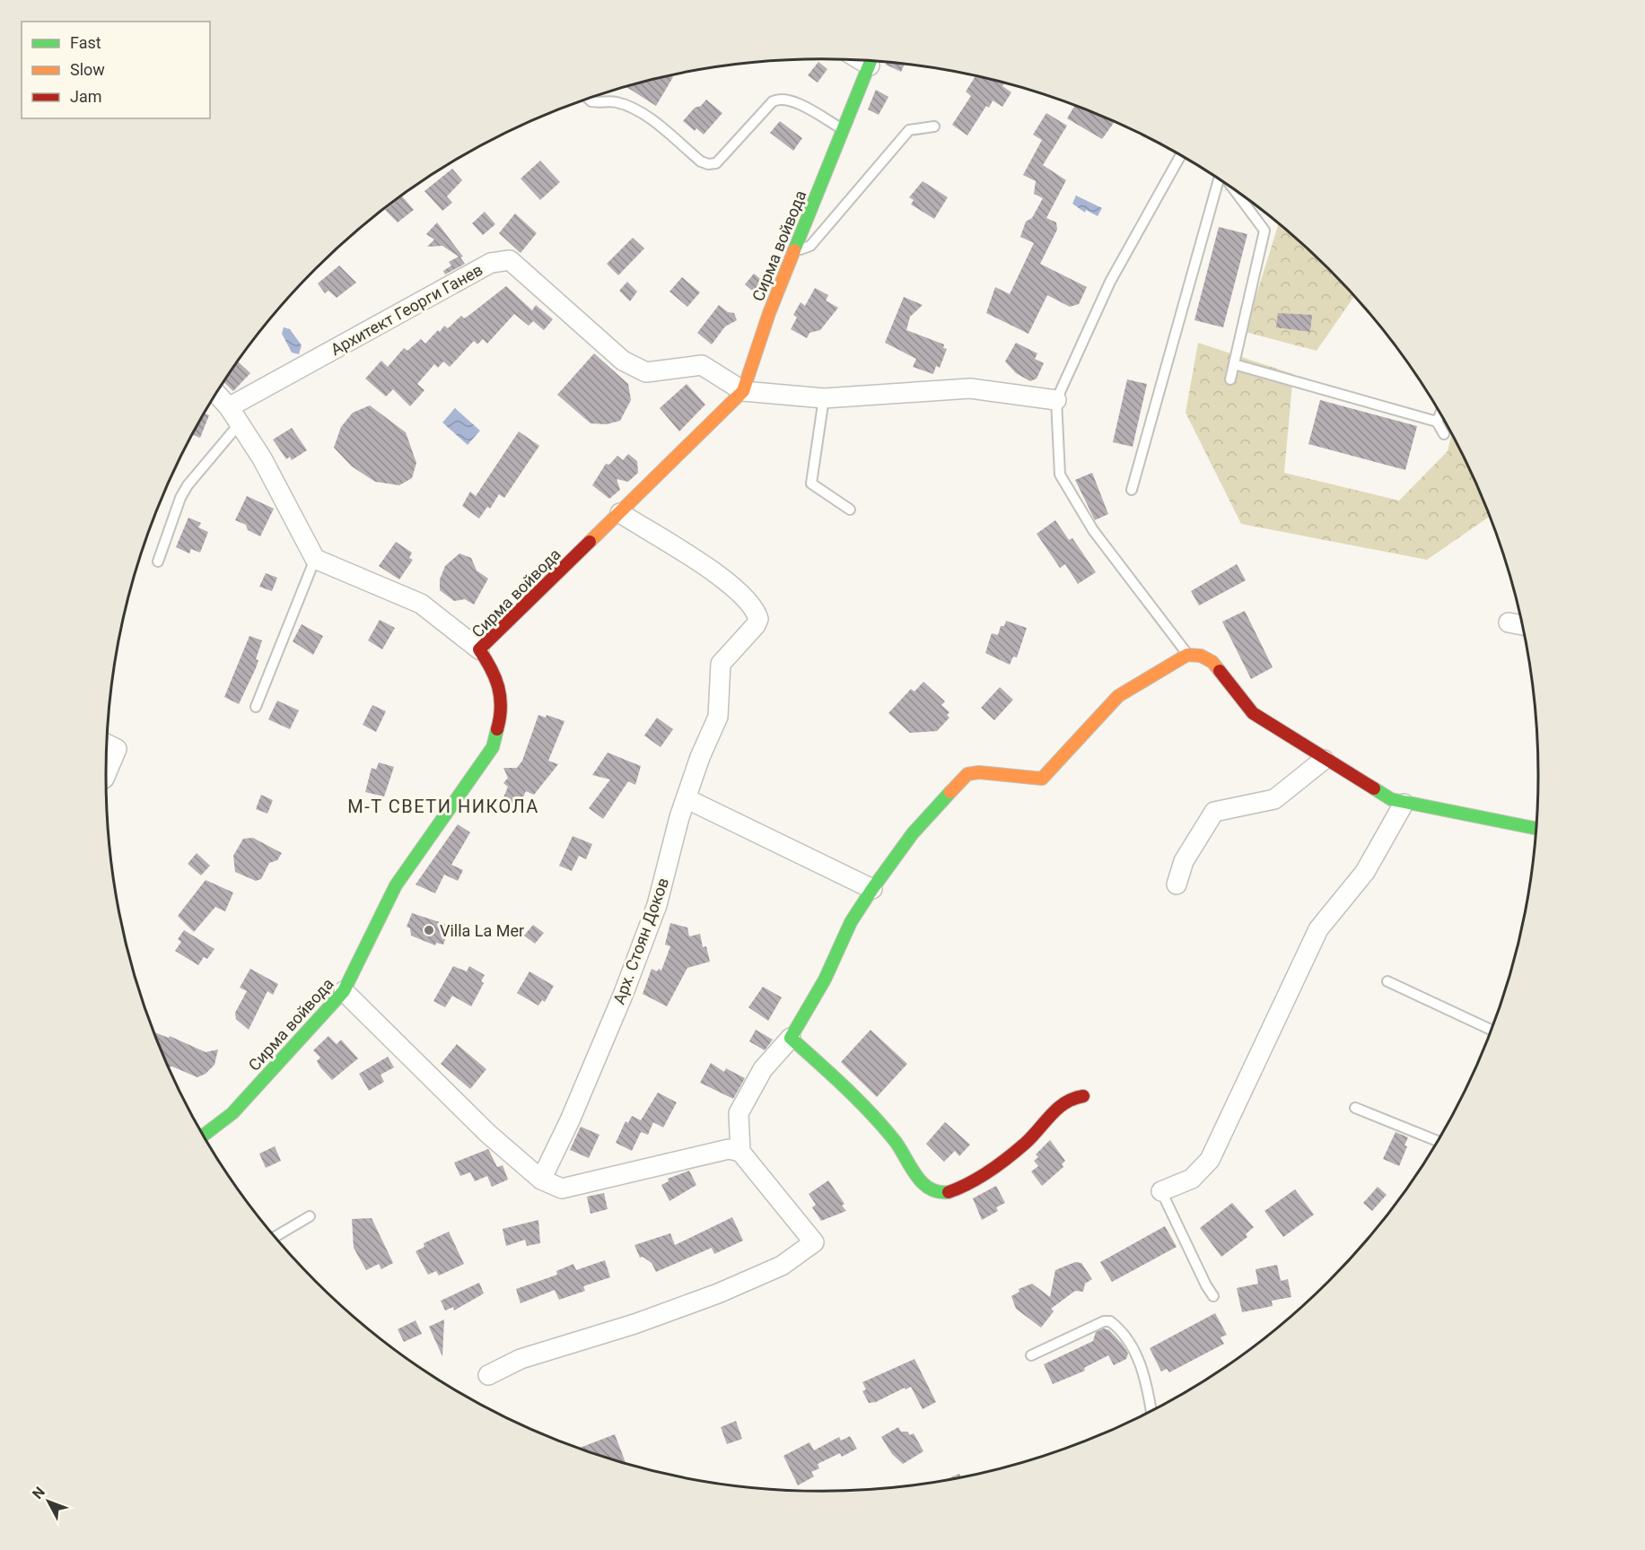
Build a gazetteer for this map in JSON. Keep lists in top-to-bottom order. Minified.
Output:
{"streets":{"street":["Сирма войвода","Архитект Георги Ганев","Арх. Стоян Доков"]},"crossings":[["Сирма войвода","Архитект Георги Ганев"],["Сирма войвода","Арх. Стоян Доков"]],"districts":["М-Т СВЕТИ НИКОЛА"],"places":["Villa La Mer"],"legend":["Fast","Slow","Jam"],"north":"top left"}
